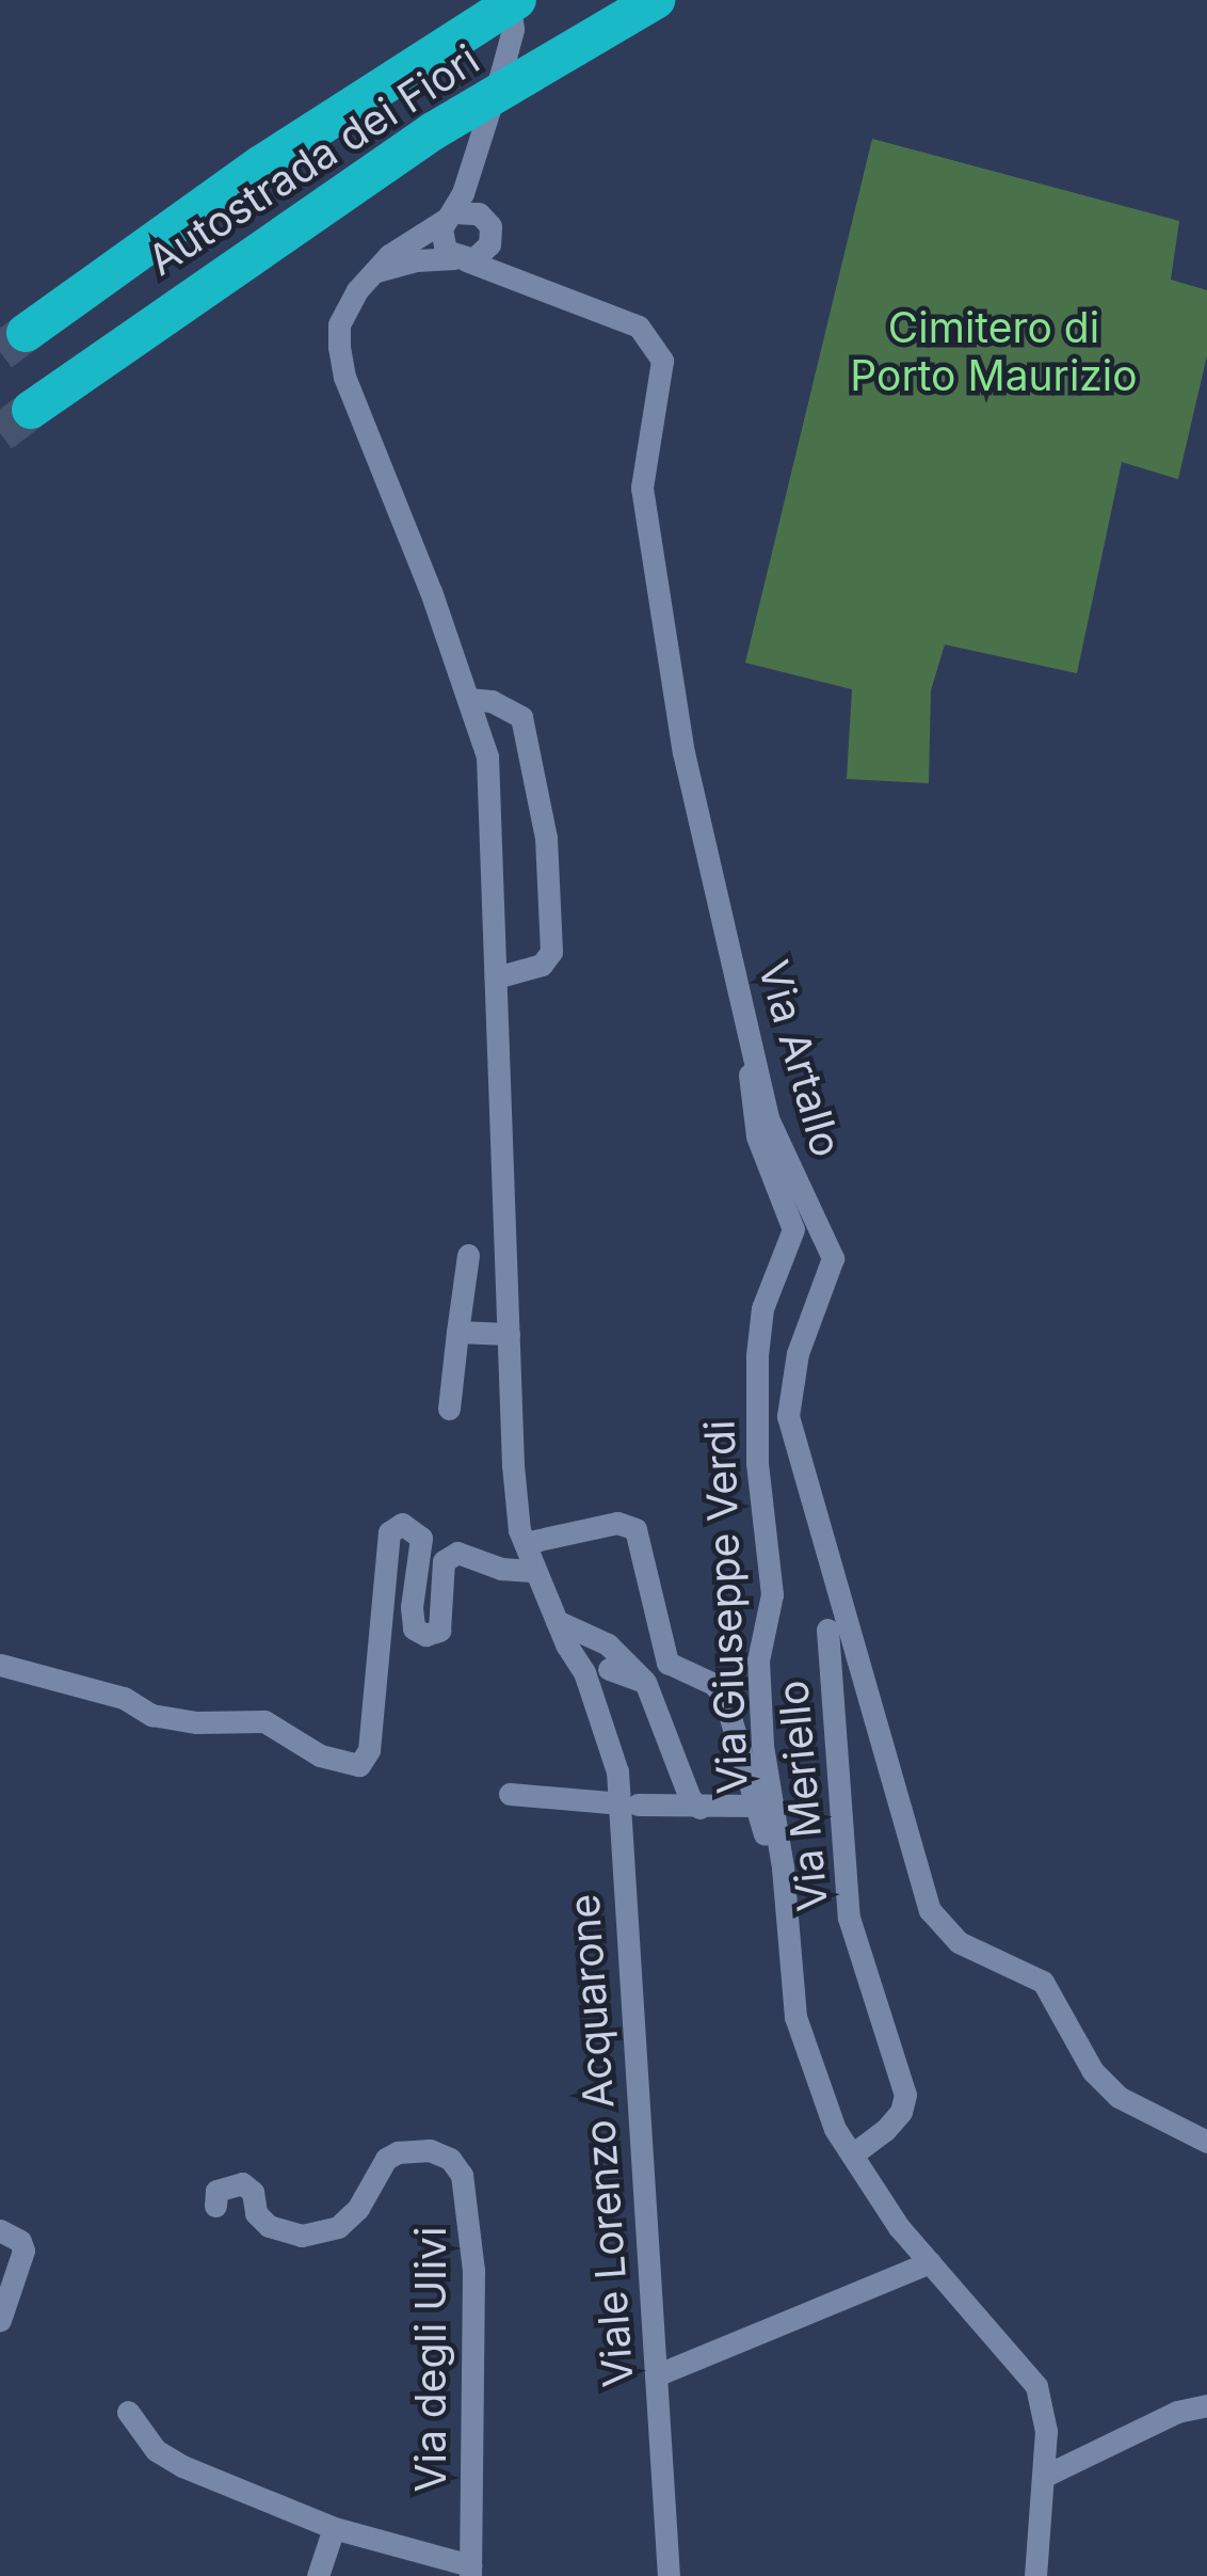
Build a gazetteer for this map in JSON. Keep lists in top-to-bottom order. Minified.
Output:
{"streets":{"highway":["Autostrada dei Fiori"],"street":["Via Artallo","Via Giuseppe Verdi","Via Meriello","Viale Lorenzo Acquarone","Via degli Ulivi"]},"crossings":[["Via Artallo","Via Giuseppe Verdi"],["Via Giuseppe Verdi","Via Meriello"]],"parks":["Cimitero di Porto Maurizio"]}
